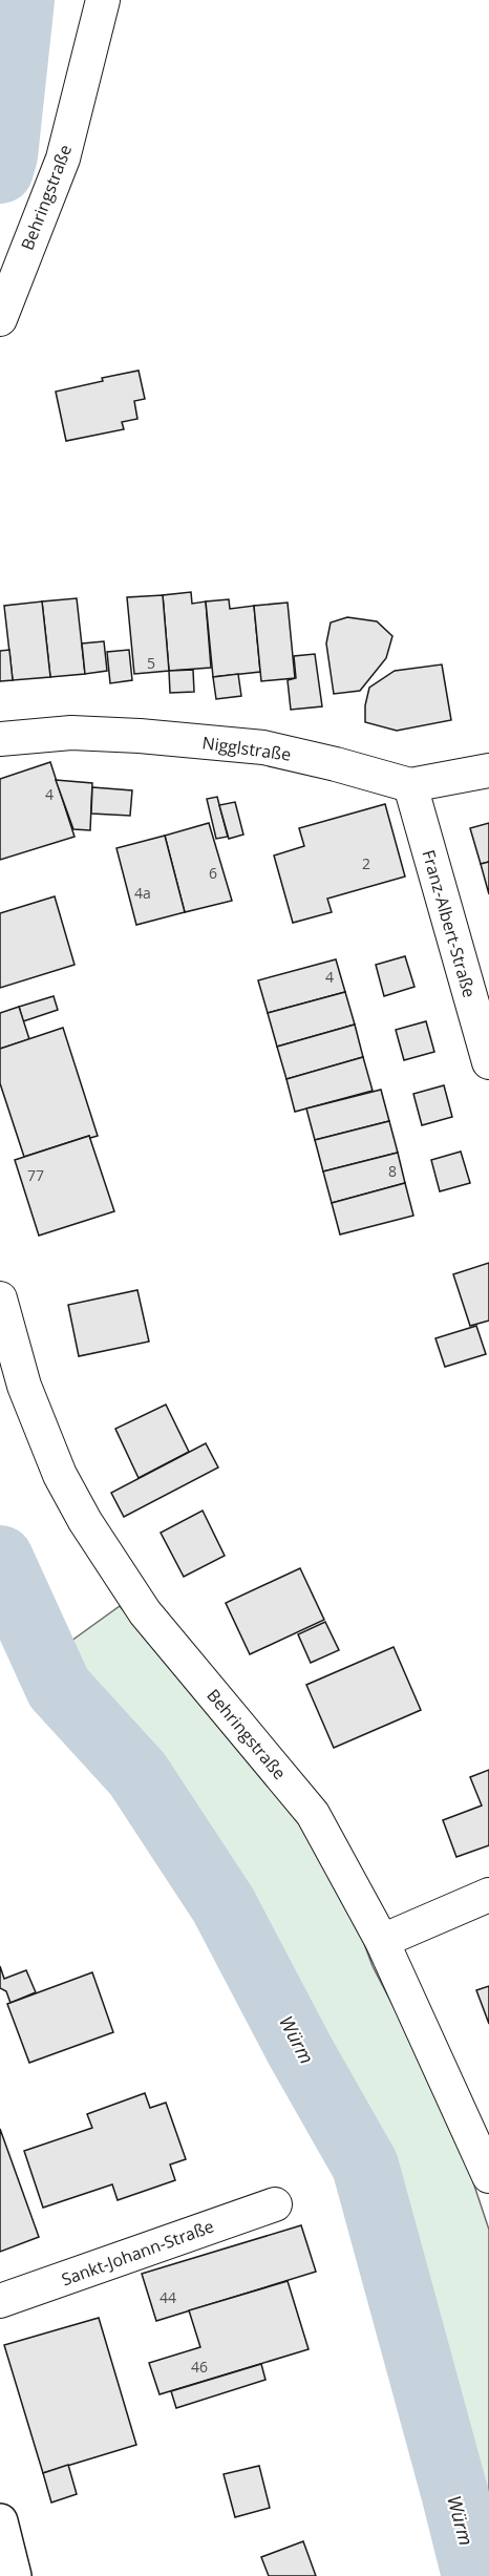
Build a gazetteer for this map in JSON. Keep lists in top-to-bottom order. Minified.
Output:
{"streets":{"street":["Behringstraße","Nigglstraße","Franz-Albert-Straße","Sankt-Johann-Straße"]},"crossings":[["Nigglstraße","Franz-Albert-Straße"]],"water":["Würm"],"house_numbers":["5","4","2","6","4a","4","8","77","44","46"]}
